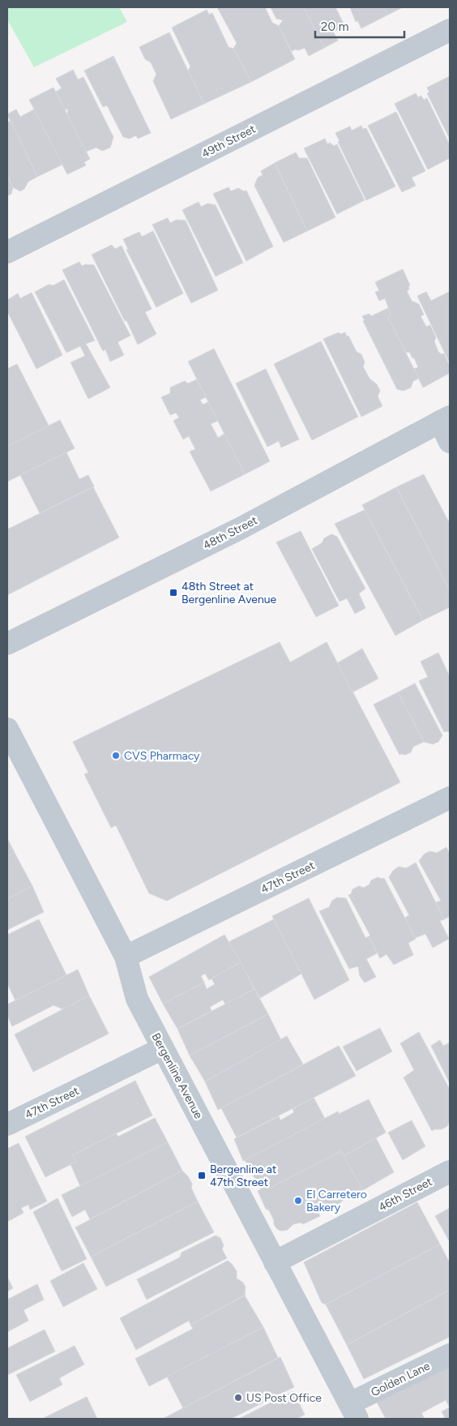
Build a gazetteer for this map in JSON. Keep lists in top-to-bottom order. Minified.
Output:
{"streets":{"street":["49th Street","48th Street","47th Street","Bergenline Avenue","46th Street","Golden Lane"]},"crossings":[["47th Street","Bergenline Avenue"],["Bergenline Avenue","46th Street"],["Bergenline Avenue","Golden Lane"]],"places":{"transit":["48th Street at Bergenline Avenue","Bergenline at 47th Street"],"other":["CVS Pharmacy","El Carretero Bakery","US Post Office"]},"scale_bar":"20 m"}
